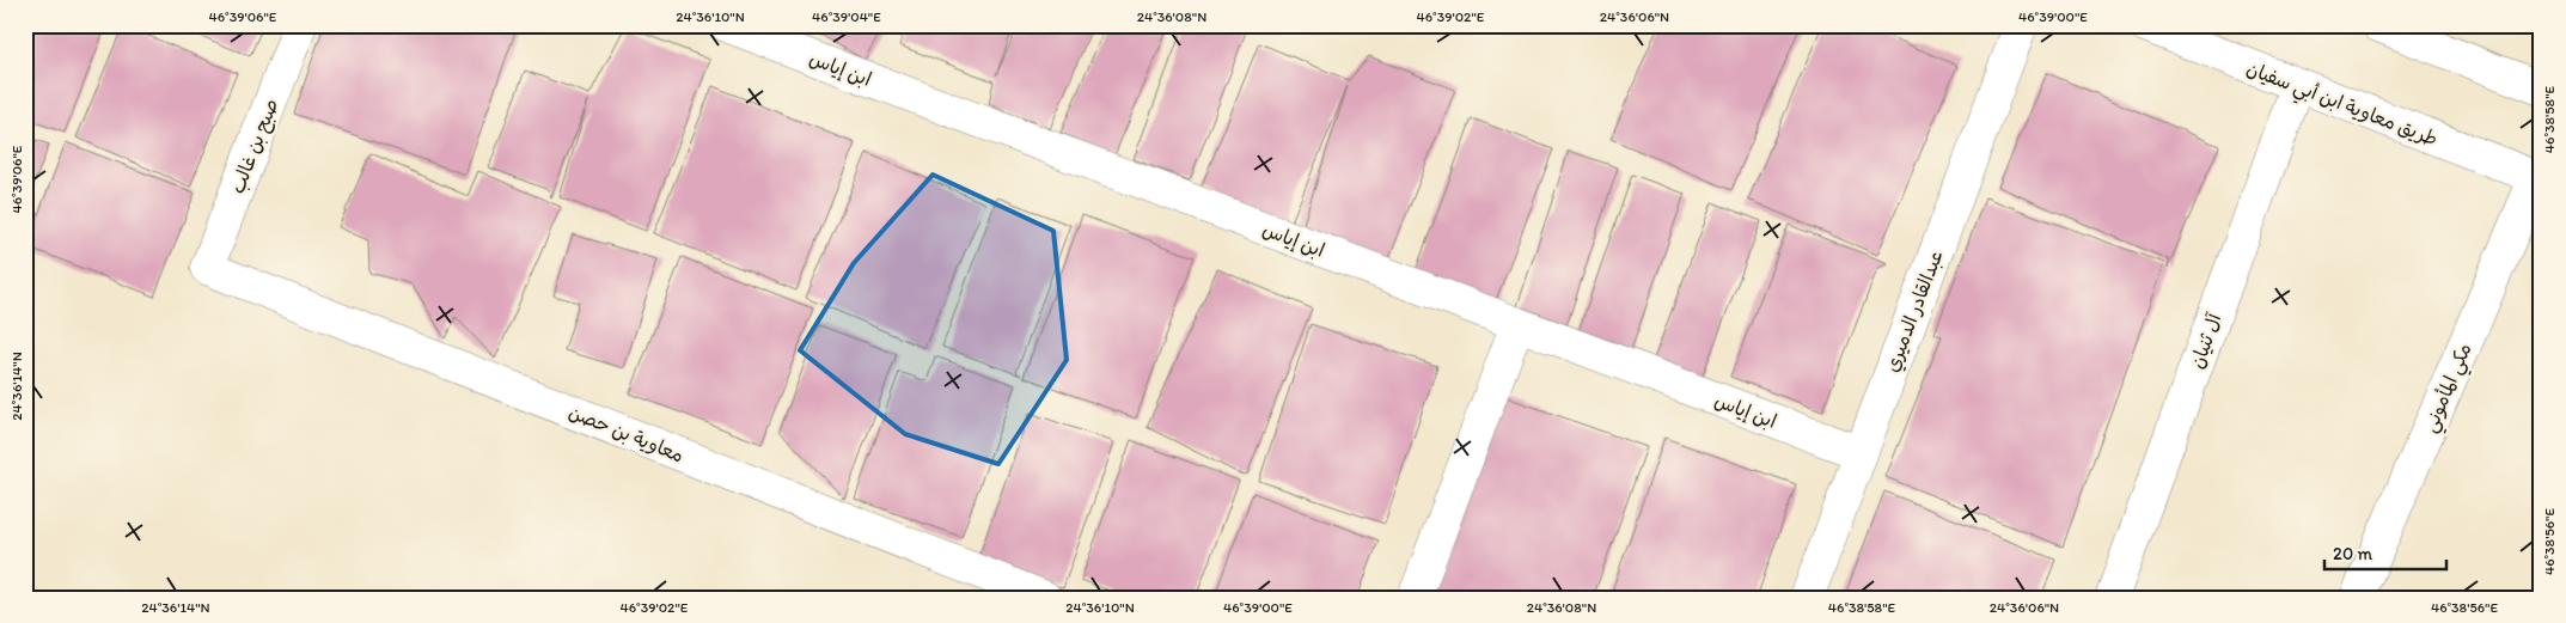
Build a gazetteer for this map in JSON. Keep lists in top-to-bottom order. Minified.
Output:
{"streets":{"street":["ابن إياس","طريق معاوية ابن أبي سفيان","صبح بن غالب","عبدالقادر الدميري","آل ثنيان","مكي المأموني","معاوية بن حصن"]},"crossings":[["ابن إياس","عبدالقادر الدميري"],["طريق معاوية ابن أبي سفيان","آل ثنيان"],["طريق معاوية ابن أبي سفيان","مكي المأموني"],["صبح بن غالب","معاوية بن حصن"]],"scale_bar":"20 m","coordinates":["46°39'06\"E","24°36'10\"N","46°39'04\"E","24°36'08\"N","46°39'02\"E","24°36'06\"N","46°39'00\"E","46°38'58\"E","24°36'14\"N","46°38'56\"E"]}
